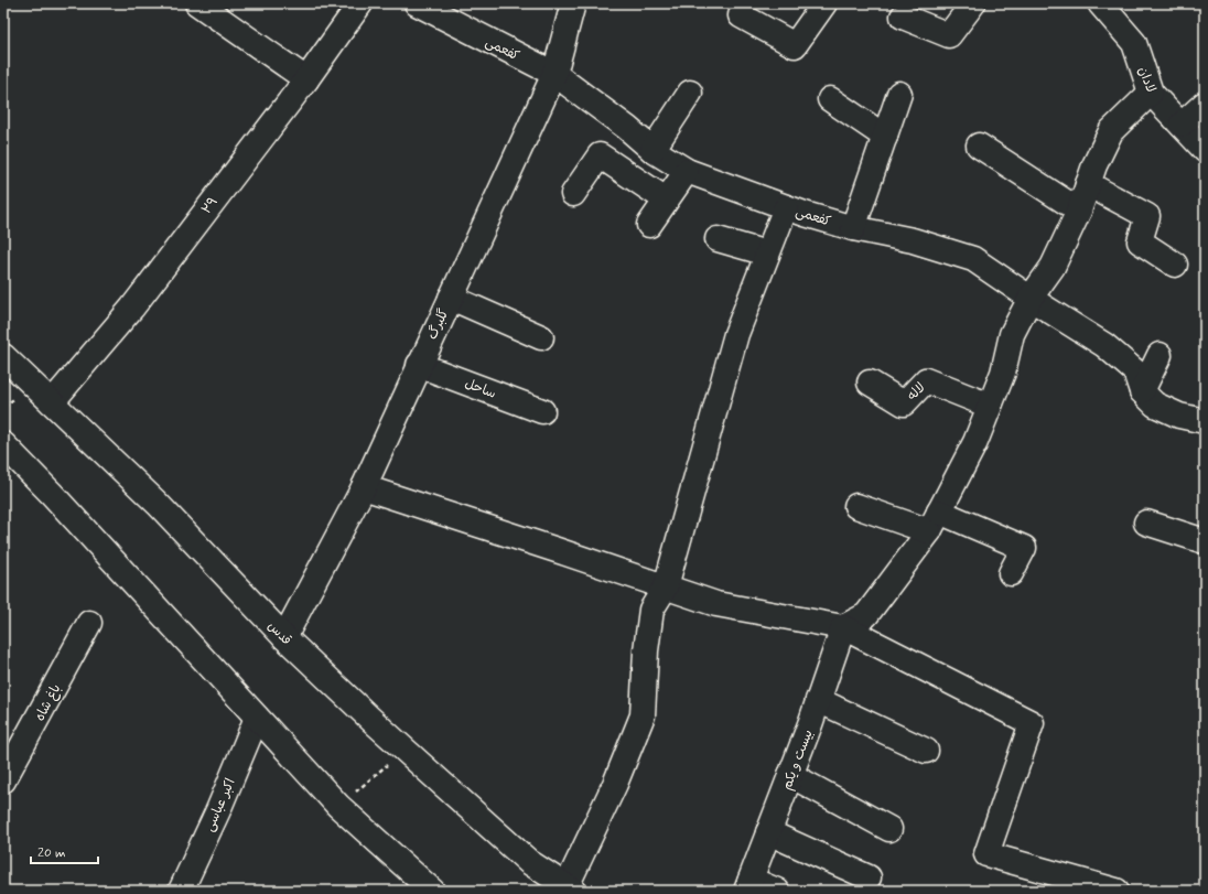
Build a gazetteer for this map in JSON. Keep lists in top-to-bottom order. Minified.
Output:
{"streets":{"street":["کفعمی","لادان","۲۹","گلبرگ","ساحل","لاله","قدس","باغ شاه","بیست و یکم","اکبر عباسی"]},"crossings":[["کفعمی","گلبرگ"],["۲۹","قدس"],["گلبرگ","ساحل"],["گلبرگ","قدس"]],"scale_bar":"20 m"}
